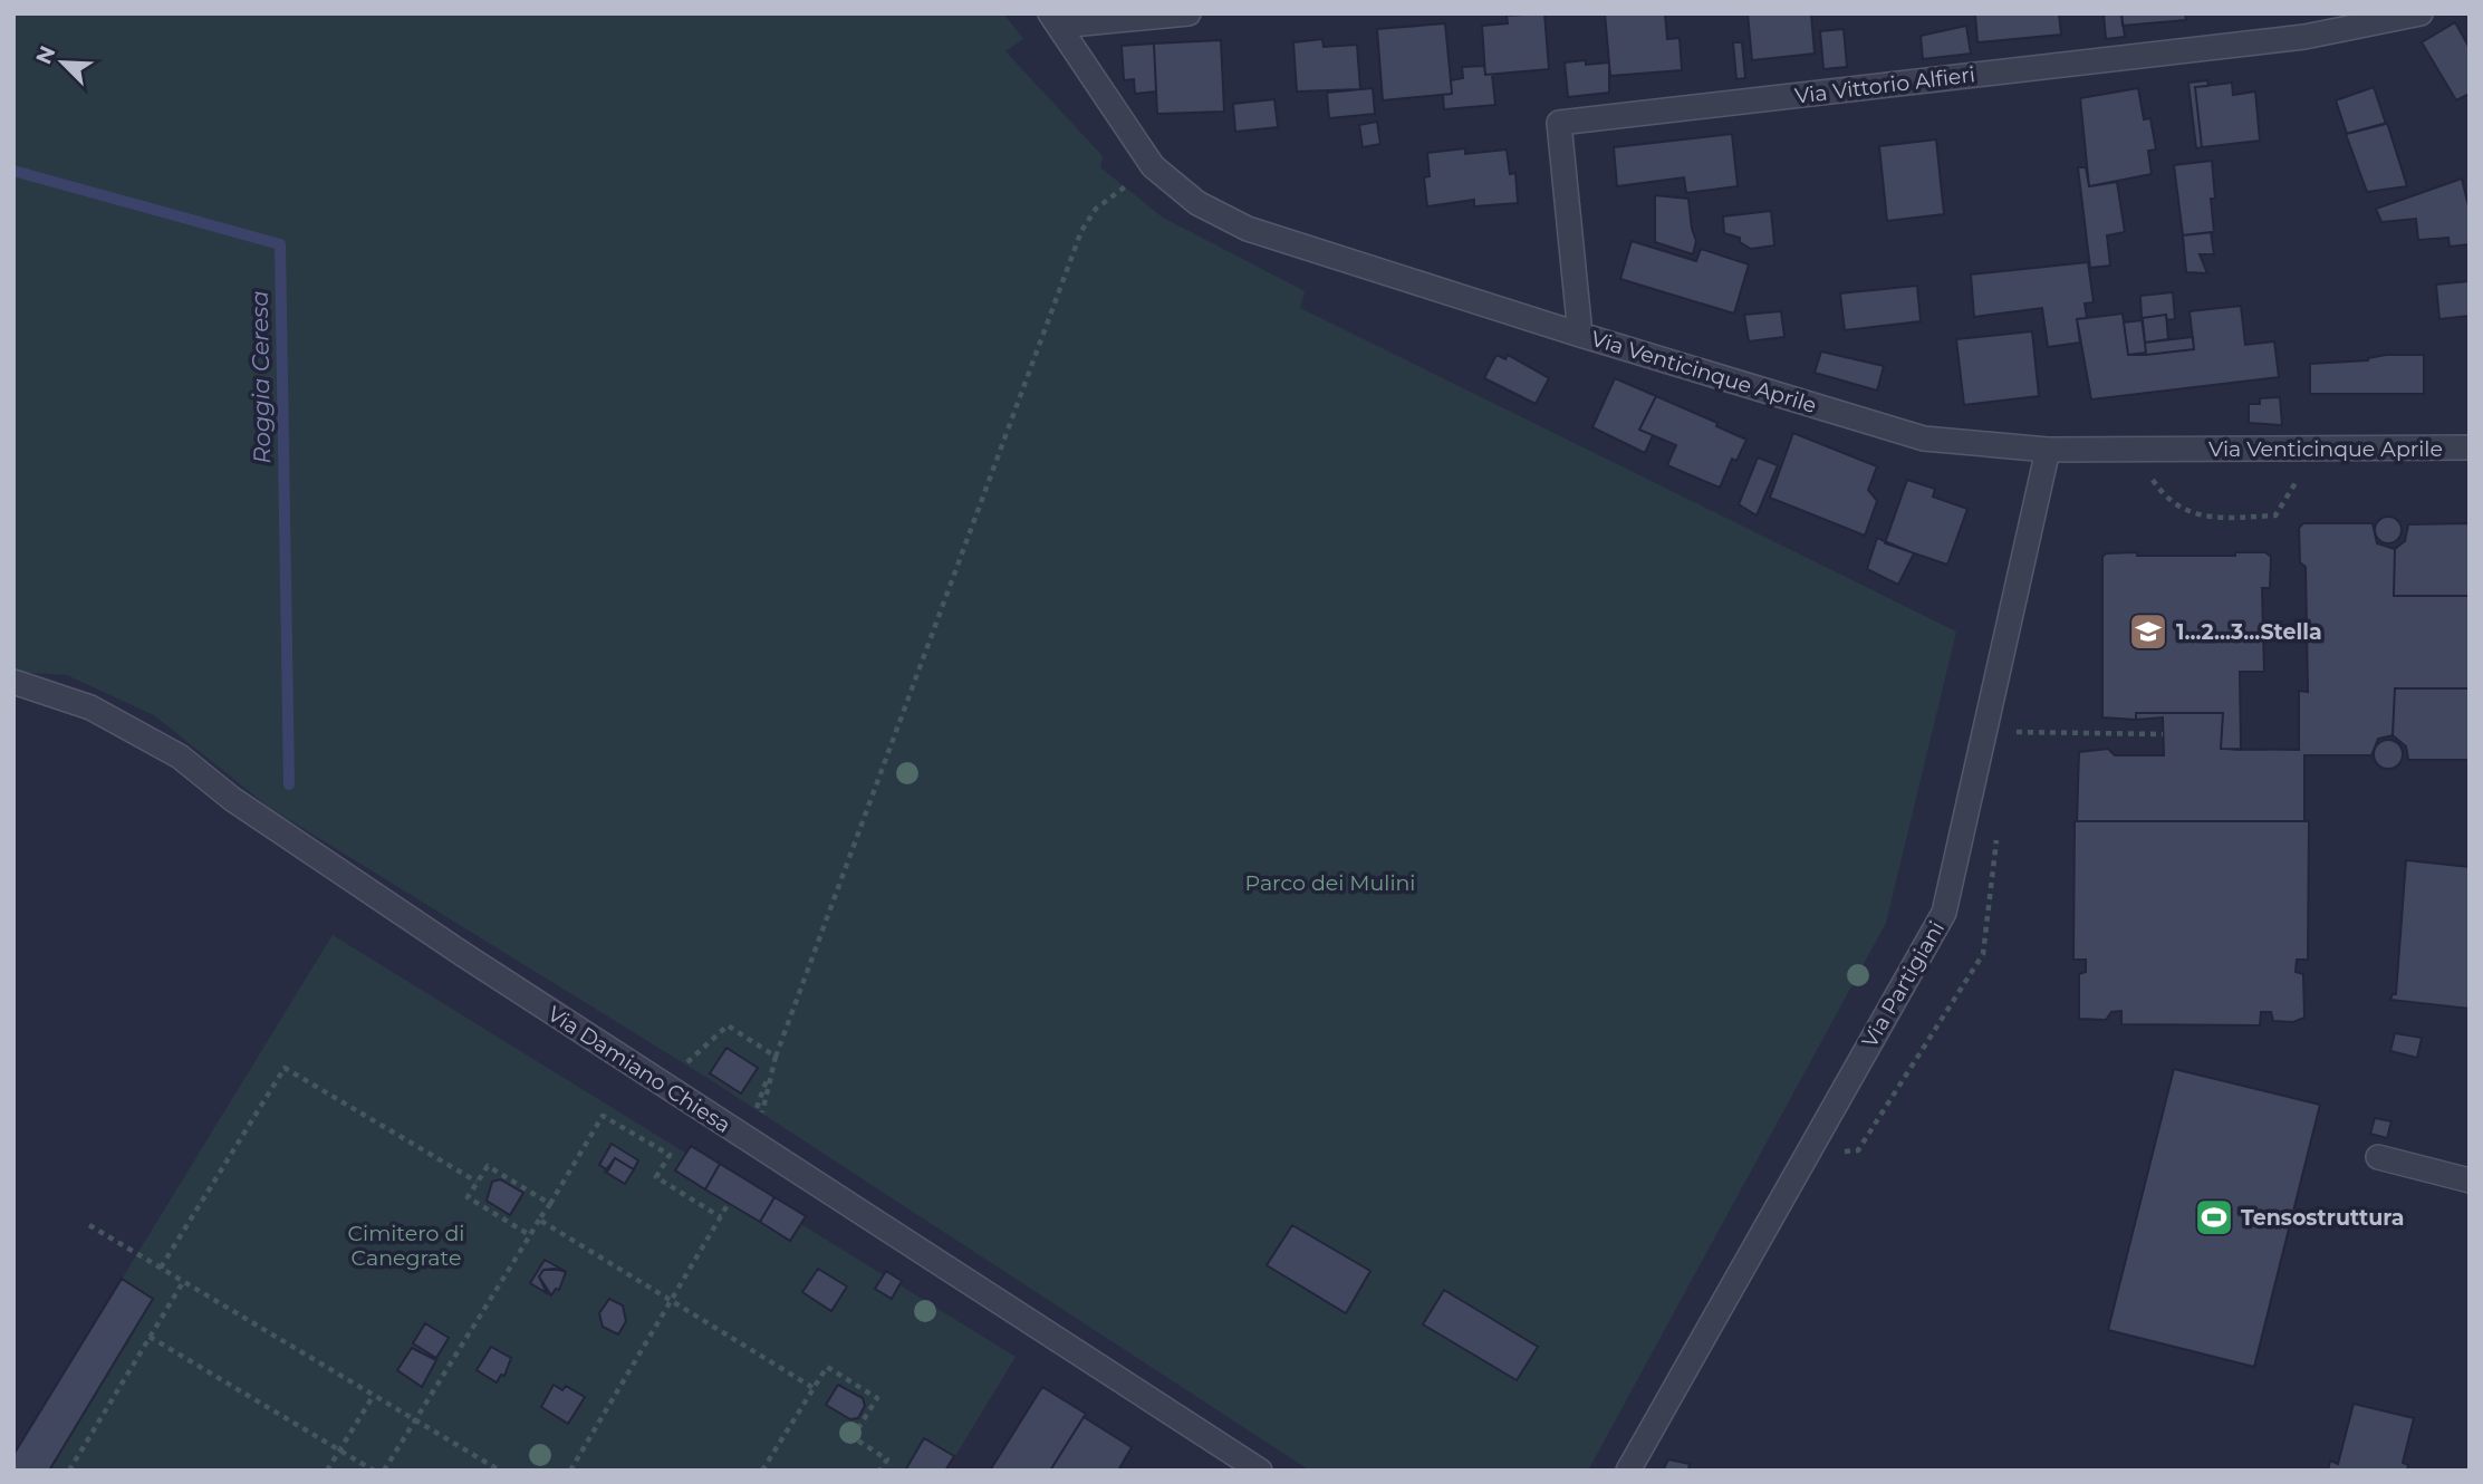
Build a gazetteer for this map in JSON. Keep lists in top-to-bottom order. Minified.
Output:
{"streets":{"street":["Via Vittorio Alfieri","Via Venticinque Aprile","Via Partigiani","Via Damiano Chiesa"]},"crossings":[["Via Vittorio Alfieri","Via Venticinque Aprile"],["Via Venticinque Aprile","Via Partigiani"]],"water":["Roggia Ceresa"],"parks":["Parco dei Mulini","Cimitero di Canegrate"],"places":{"school or university":["1...2...3...Stella"],"sports":["Tensostruttura"]},"north":"top left"}
